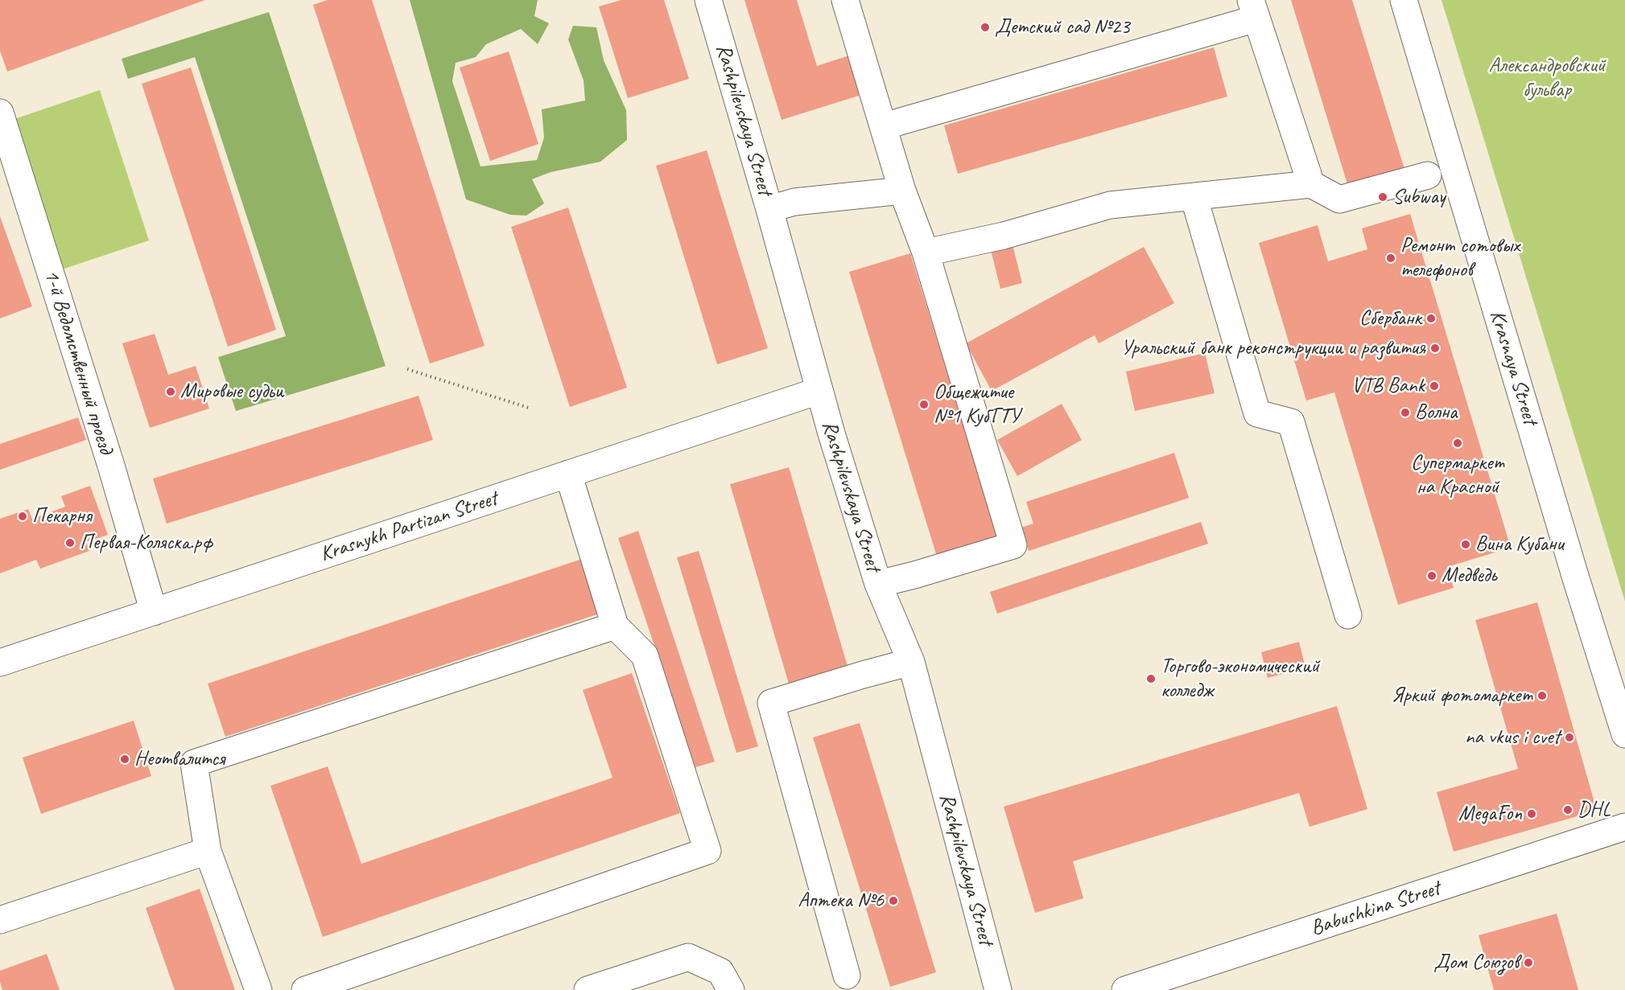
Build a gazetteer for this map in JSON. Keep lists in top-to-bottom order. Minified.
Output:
{"streets":{"street":["Rashpilevskaya Street","1-й Ведомственный проезд","Krasnaya Street","Krasnykh Partizan Street","Babushkina Street"]},"crossings":[["Rashpilevskaya Street","Krasnykh Partizan Street"],["1-й Ведомственный проезд","Krasnykh Partizan Street"]],"parks":["Александровский бульвар"],"places":["Детский сад №23","Subway","Ремонт сотовых телефонов","Сбербанк","Уральский банк реконструкции и развития","VTB Bank","Мировые судьи","Общежитие №1 КубГТУ","Волна","Супермаркет на Красной","Пекарня","Первая-Коляска.рф","Вина Кубани","Медведь","Торгово-экономический колледж","Яркий фотомаркет","na vkus i cvet","Неотвалится","DHL","MegaFon","Аптека №6","Дом Союзов"]}
